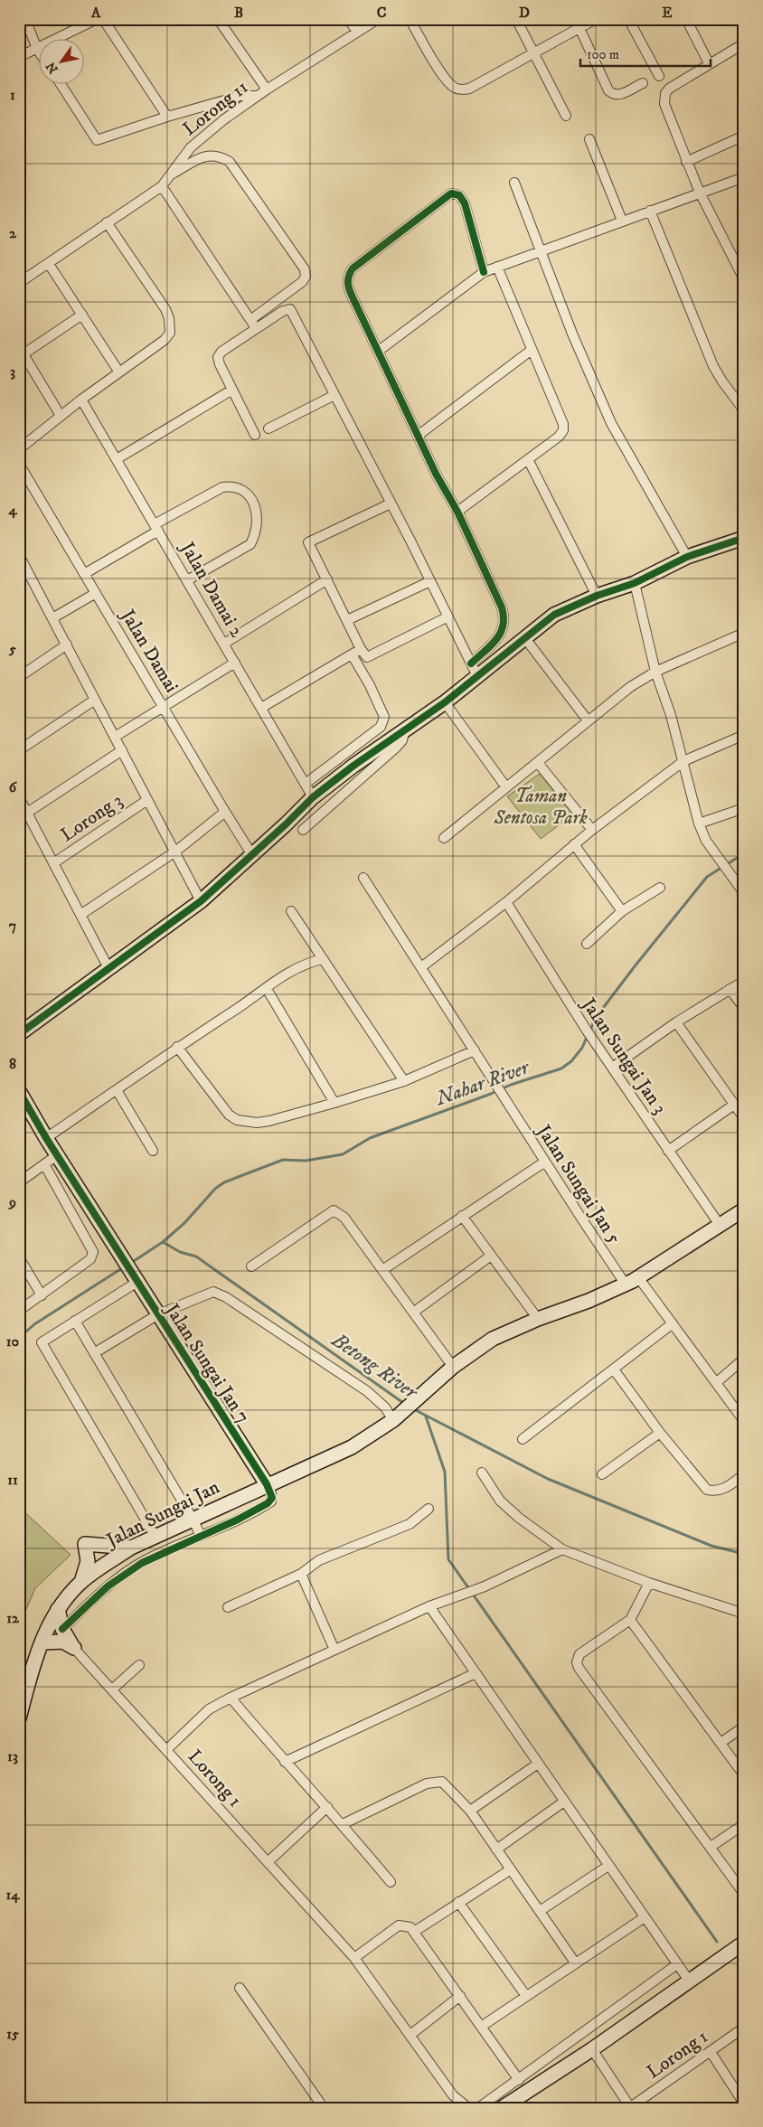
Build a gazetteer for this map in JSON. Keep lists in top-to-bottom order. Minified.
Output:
{"streets":{"street":["Lorong 11","Jalan Damai 2","Jalan Damai","Lorong 3","Jalan Sungai Jan 3","Jalan Sungai Jan 5","Jalan Sungai Jan 7","Jalan Sungai Jan","Lorong 1"]},"crossings":[["Jalan Sungai Jan 3","Jalan Sungai Jan"],["Jalan Sungai Jan 5","Jalan Sungai Jan"],["Jalan Sungai Jan 7","Jalan Sungai Jan"],["Jalan Sungai Jan","Lorong 1"]],"water":["Nahar River","Betong River"],"parks":["Taman Sentosa Park"],"scale_bar":"100 m","north":"bottom left","grid":{"columns":["A","B","C","D","E"],"rows":["1","2","3","4","5","6","7","8","9","10","11","12","13","14","15"]}}
